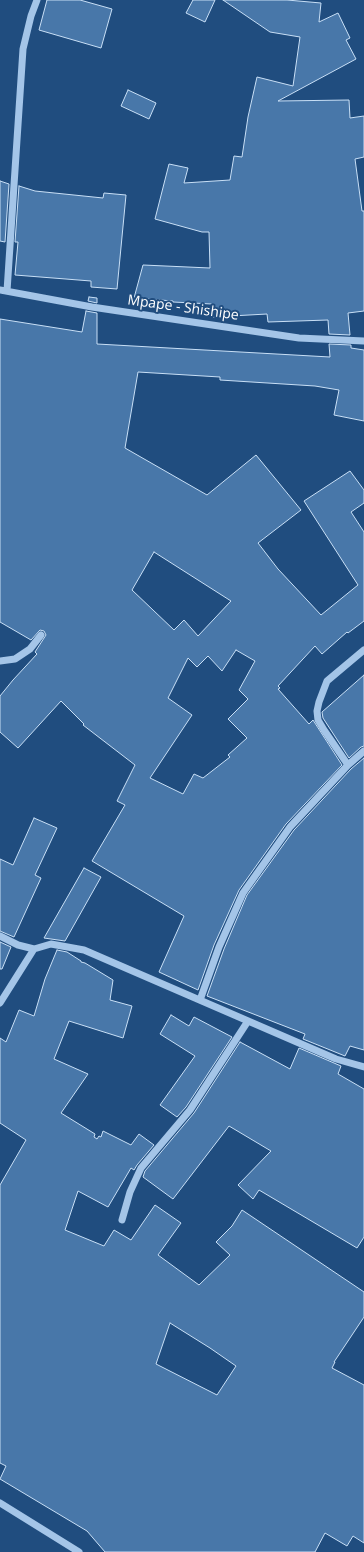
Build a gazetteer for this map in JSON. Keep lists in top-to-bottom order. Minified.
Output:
{"streets":{"street":["Mpape - Shishipe"]}}
